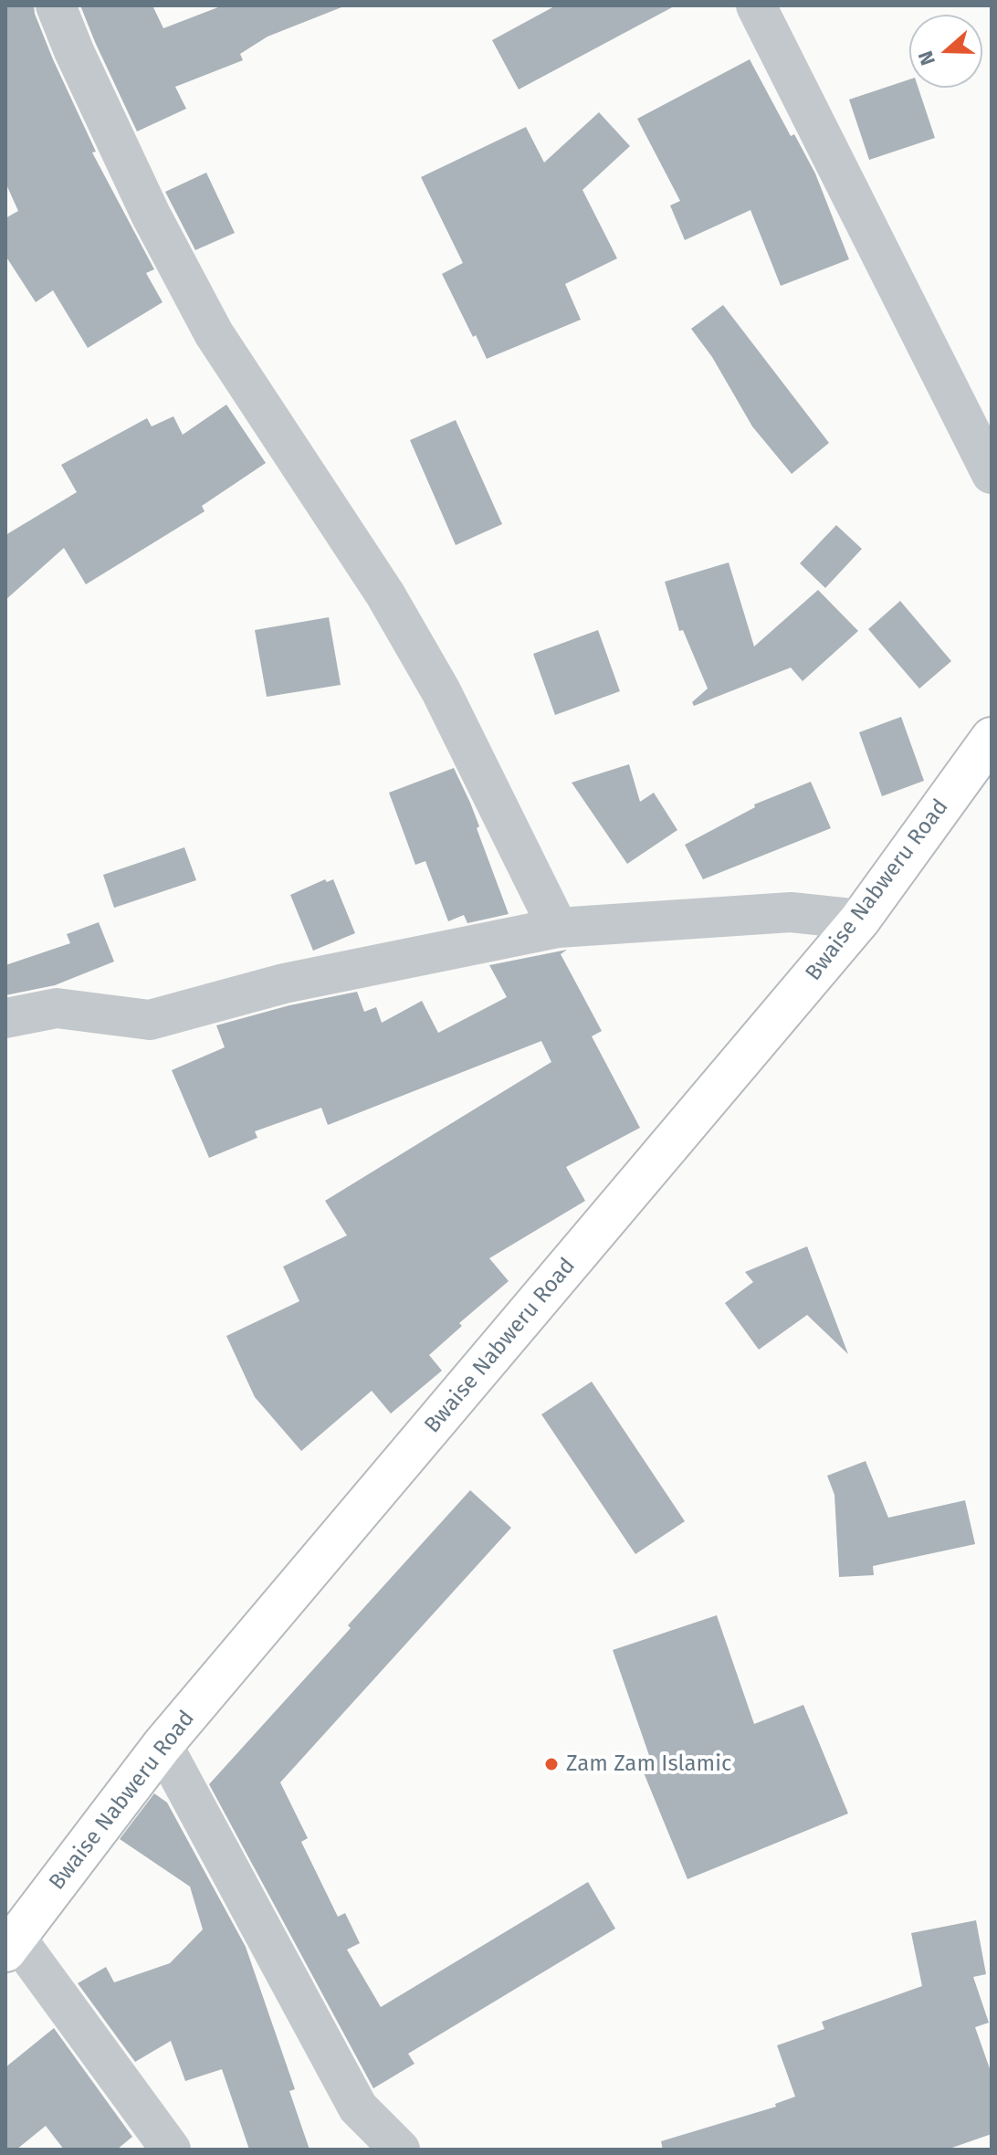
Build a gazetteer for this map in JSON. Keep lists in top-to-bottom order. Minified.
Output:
{"streets":{"main road":["Bwaise Nabweru Road"]},"places":["Zam Zam Islamic"],"north":"left"}
